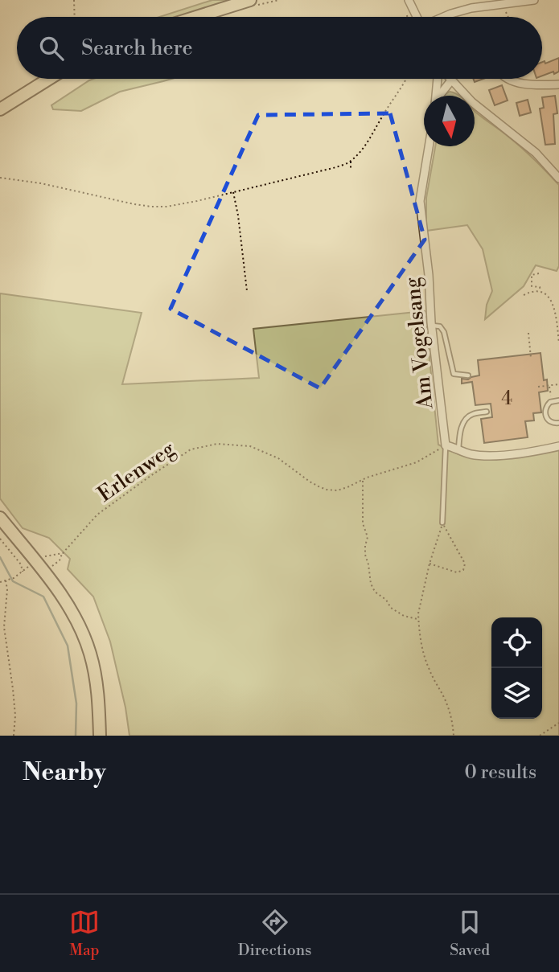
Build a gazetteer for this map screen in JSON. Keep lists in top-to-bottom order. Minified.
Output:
{"streets":{"street":["Am Vogelsang"],"path":["Erlenweg"]},"crossings":[["Am Vogelsang","Erlenweg"]],"house_numbers":["4"],"north":"bottom","page":{"search":"Search here","heading":["Nearby","0 results"],"nav":["Map","Directions","Saved"]}}
